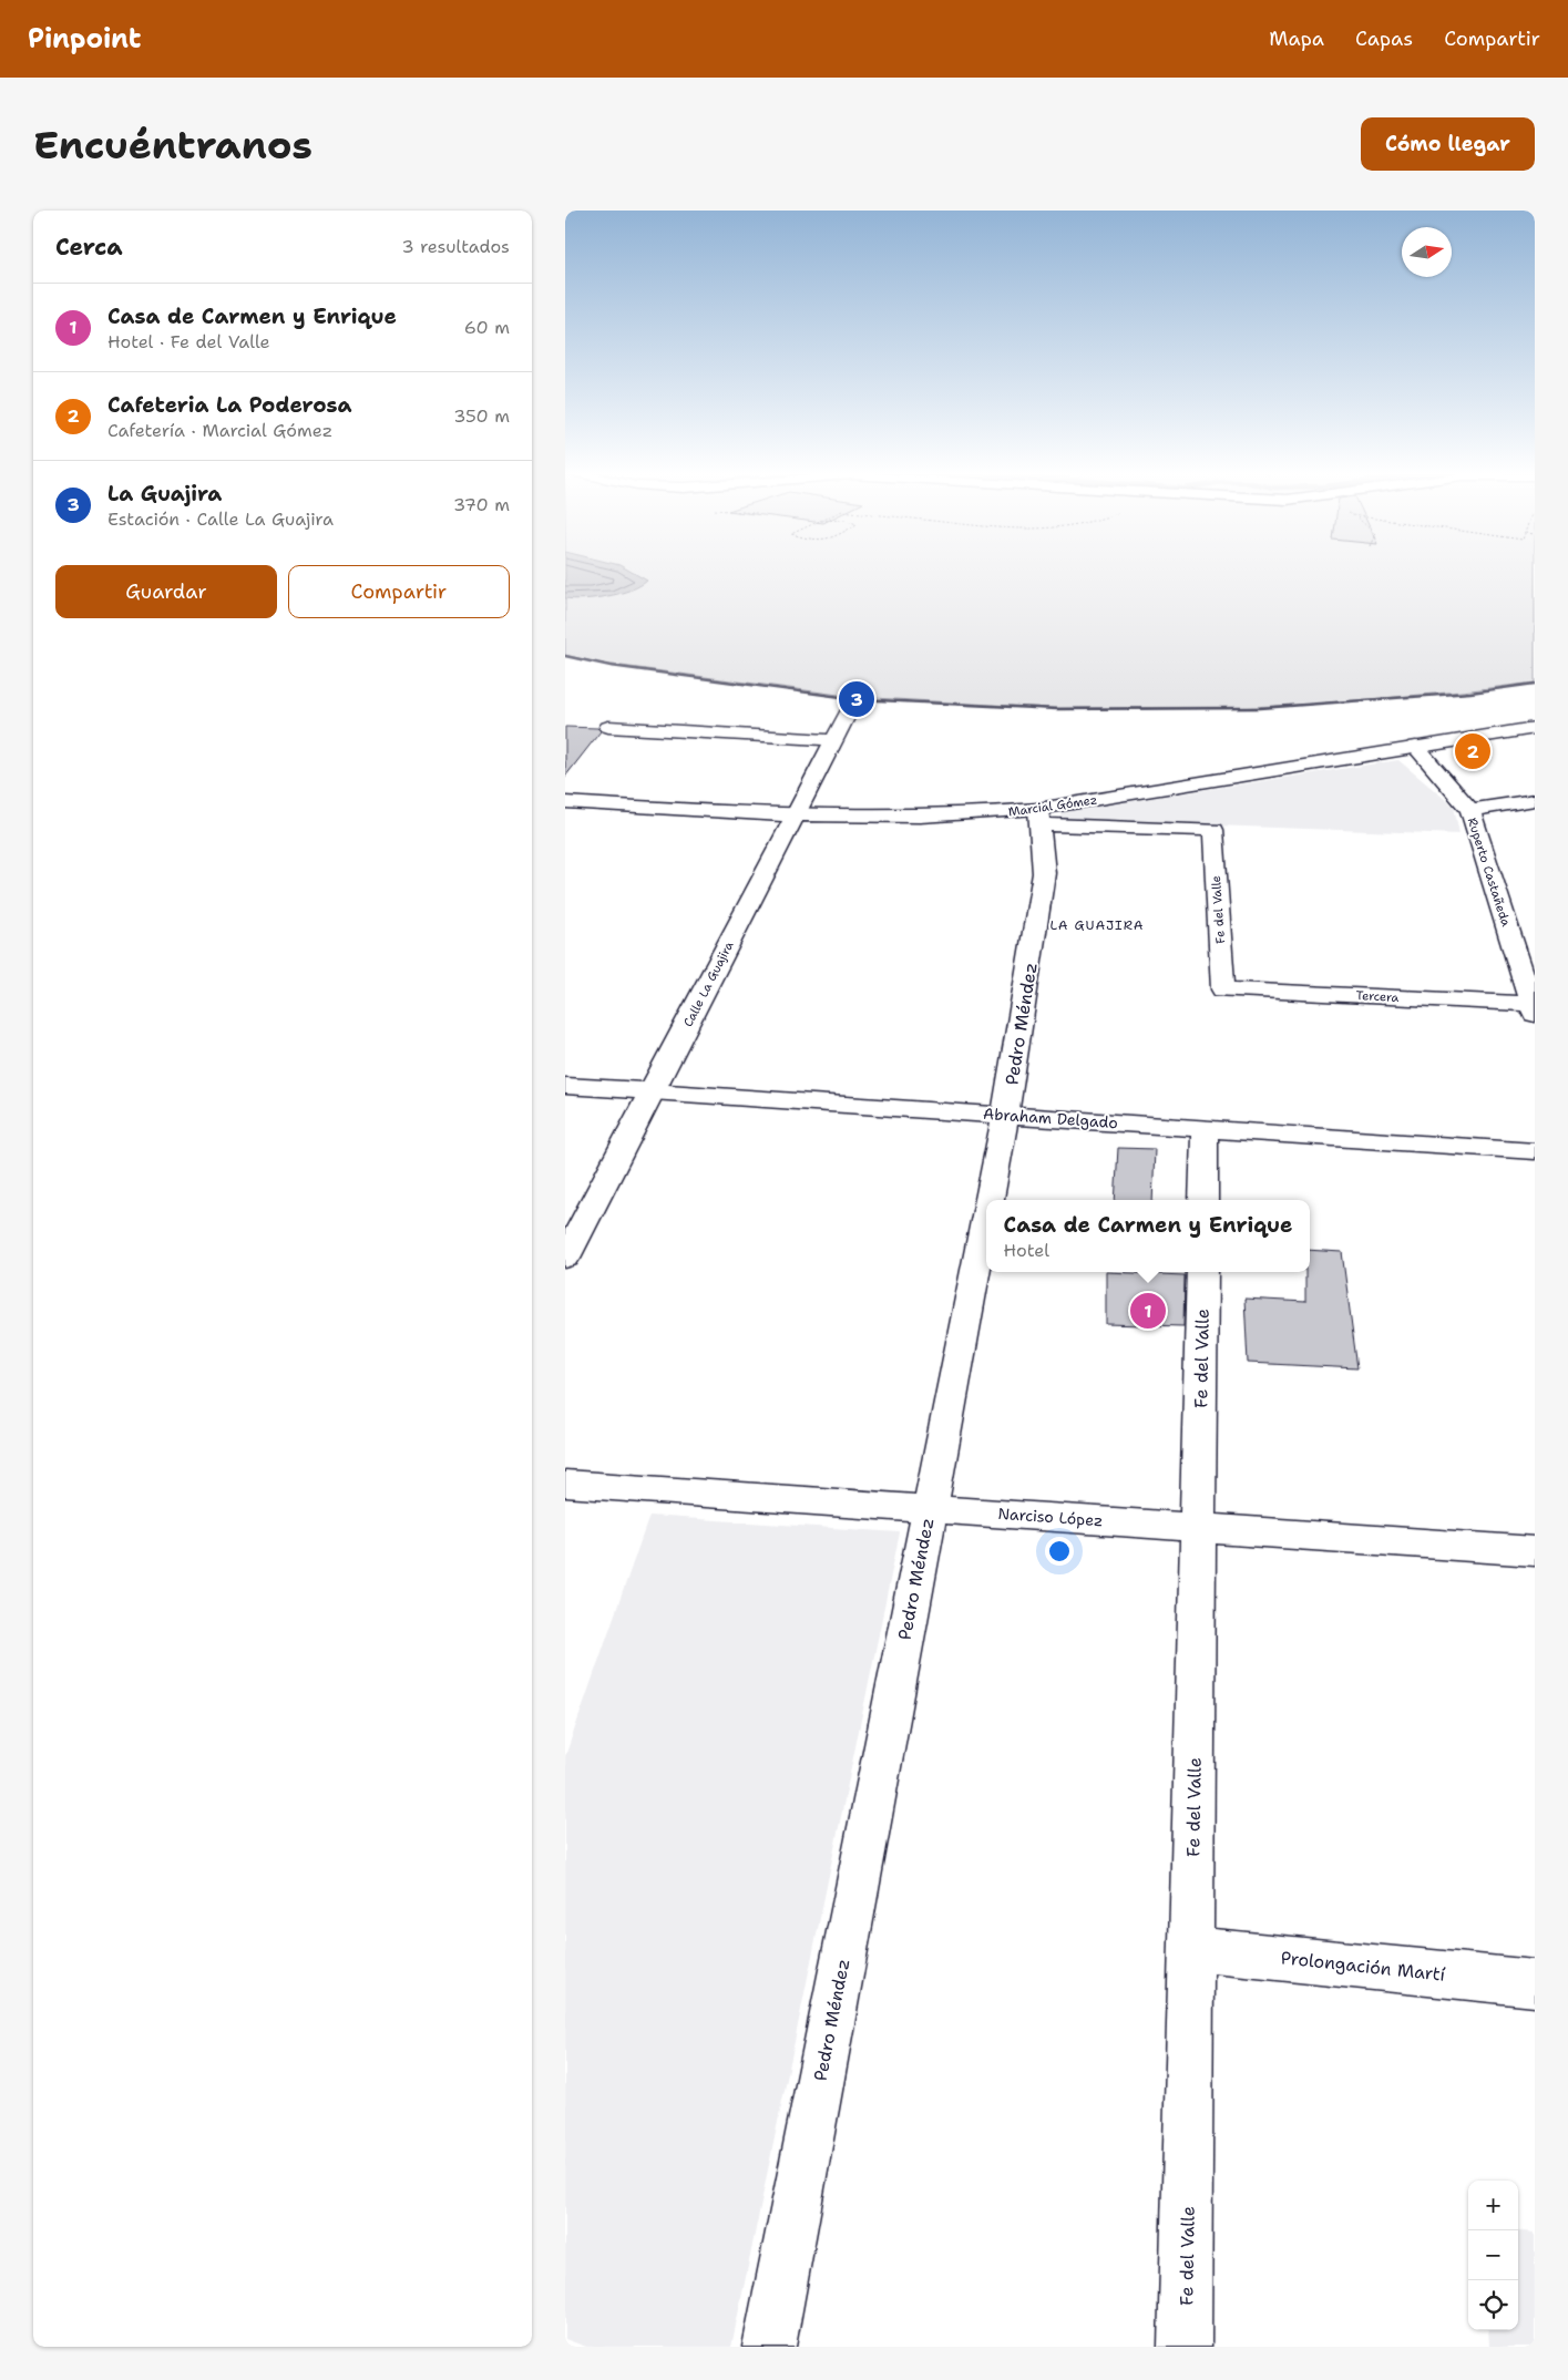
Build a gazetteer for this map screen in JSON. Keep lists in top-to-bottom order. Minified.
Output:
{"streets":{"street":["Marcial Gómez","Ruperto Castañeda","Fe del Valle","Calle La Guajira","Tercera","Pedro Méndez","Abraham Delgado","Narciso López","Prolongación Martí"]},"crossings":[["Marcial Gómez","Ruperto Castañeda"],["Marcial Gómez","Fe del Valle"],["Marcial Gómez","Calle La Guajira"],["Marcial Gómez","Pedro Méndez"],["Ruperto Castañeda","Tercera"],["Fe del Valle","Tercera"],["Fe del Valle","Pedro Méndez"],["Fe del Valle","Narciso López"],["Fe del Valle","Prolongación Martí"],["Calle La Guajira","Abraham Delgado"],["Pedro Méndez","Abraham Delgado"],["Pedro Méndez","Narciso López"]],"districts":["LA GUAJIRA"],"north":"right","page":{"header":"Pinpoint","nav":["Mapa","Capas","Compartir"],"buttons":["Cómo llegar",["Guardar","Compartir"]],"title":"Encuéntranos","heading":["Cerca","3 resultados"],"list":[{"mark":"1","name":"Casa de Carmen y Enrique","note":"Hotel · Fe del Valle","value":"60 m"},{"mark":"2","name":"Cafeteria La Poderosa","note":"Cafetería · Marcial Gómez","value":"350 m"},{"mark":"3","name":"La Guajira","note":"Estación · Calle La Guajira","value":"370 m"}],"pins":["3","2","1"],"popup":["Casa de Carmen y Enrique","Hotel"],"map_buttons":["+","−"]}}
